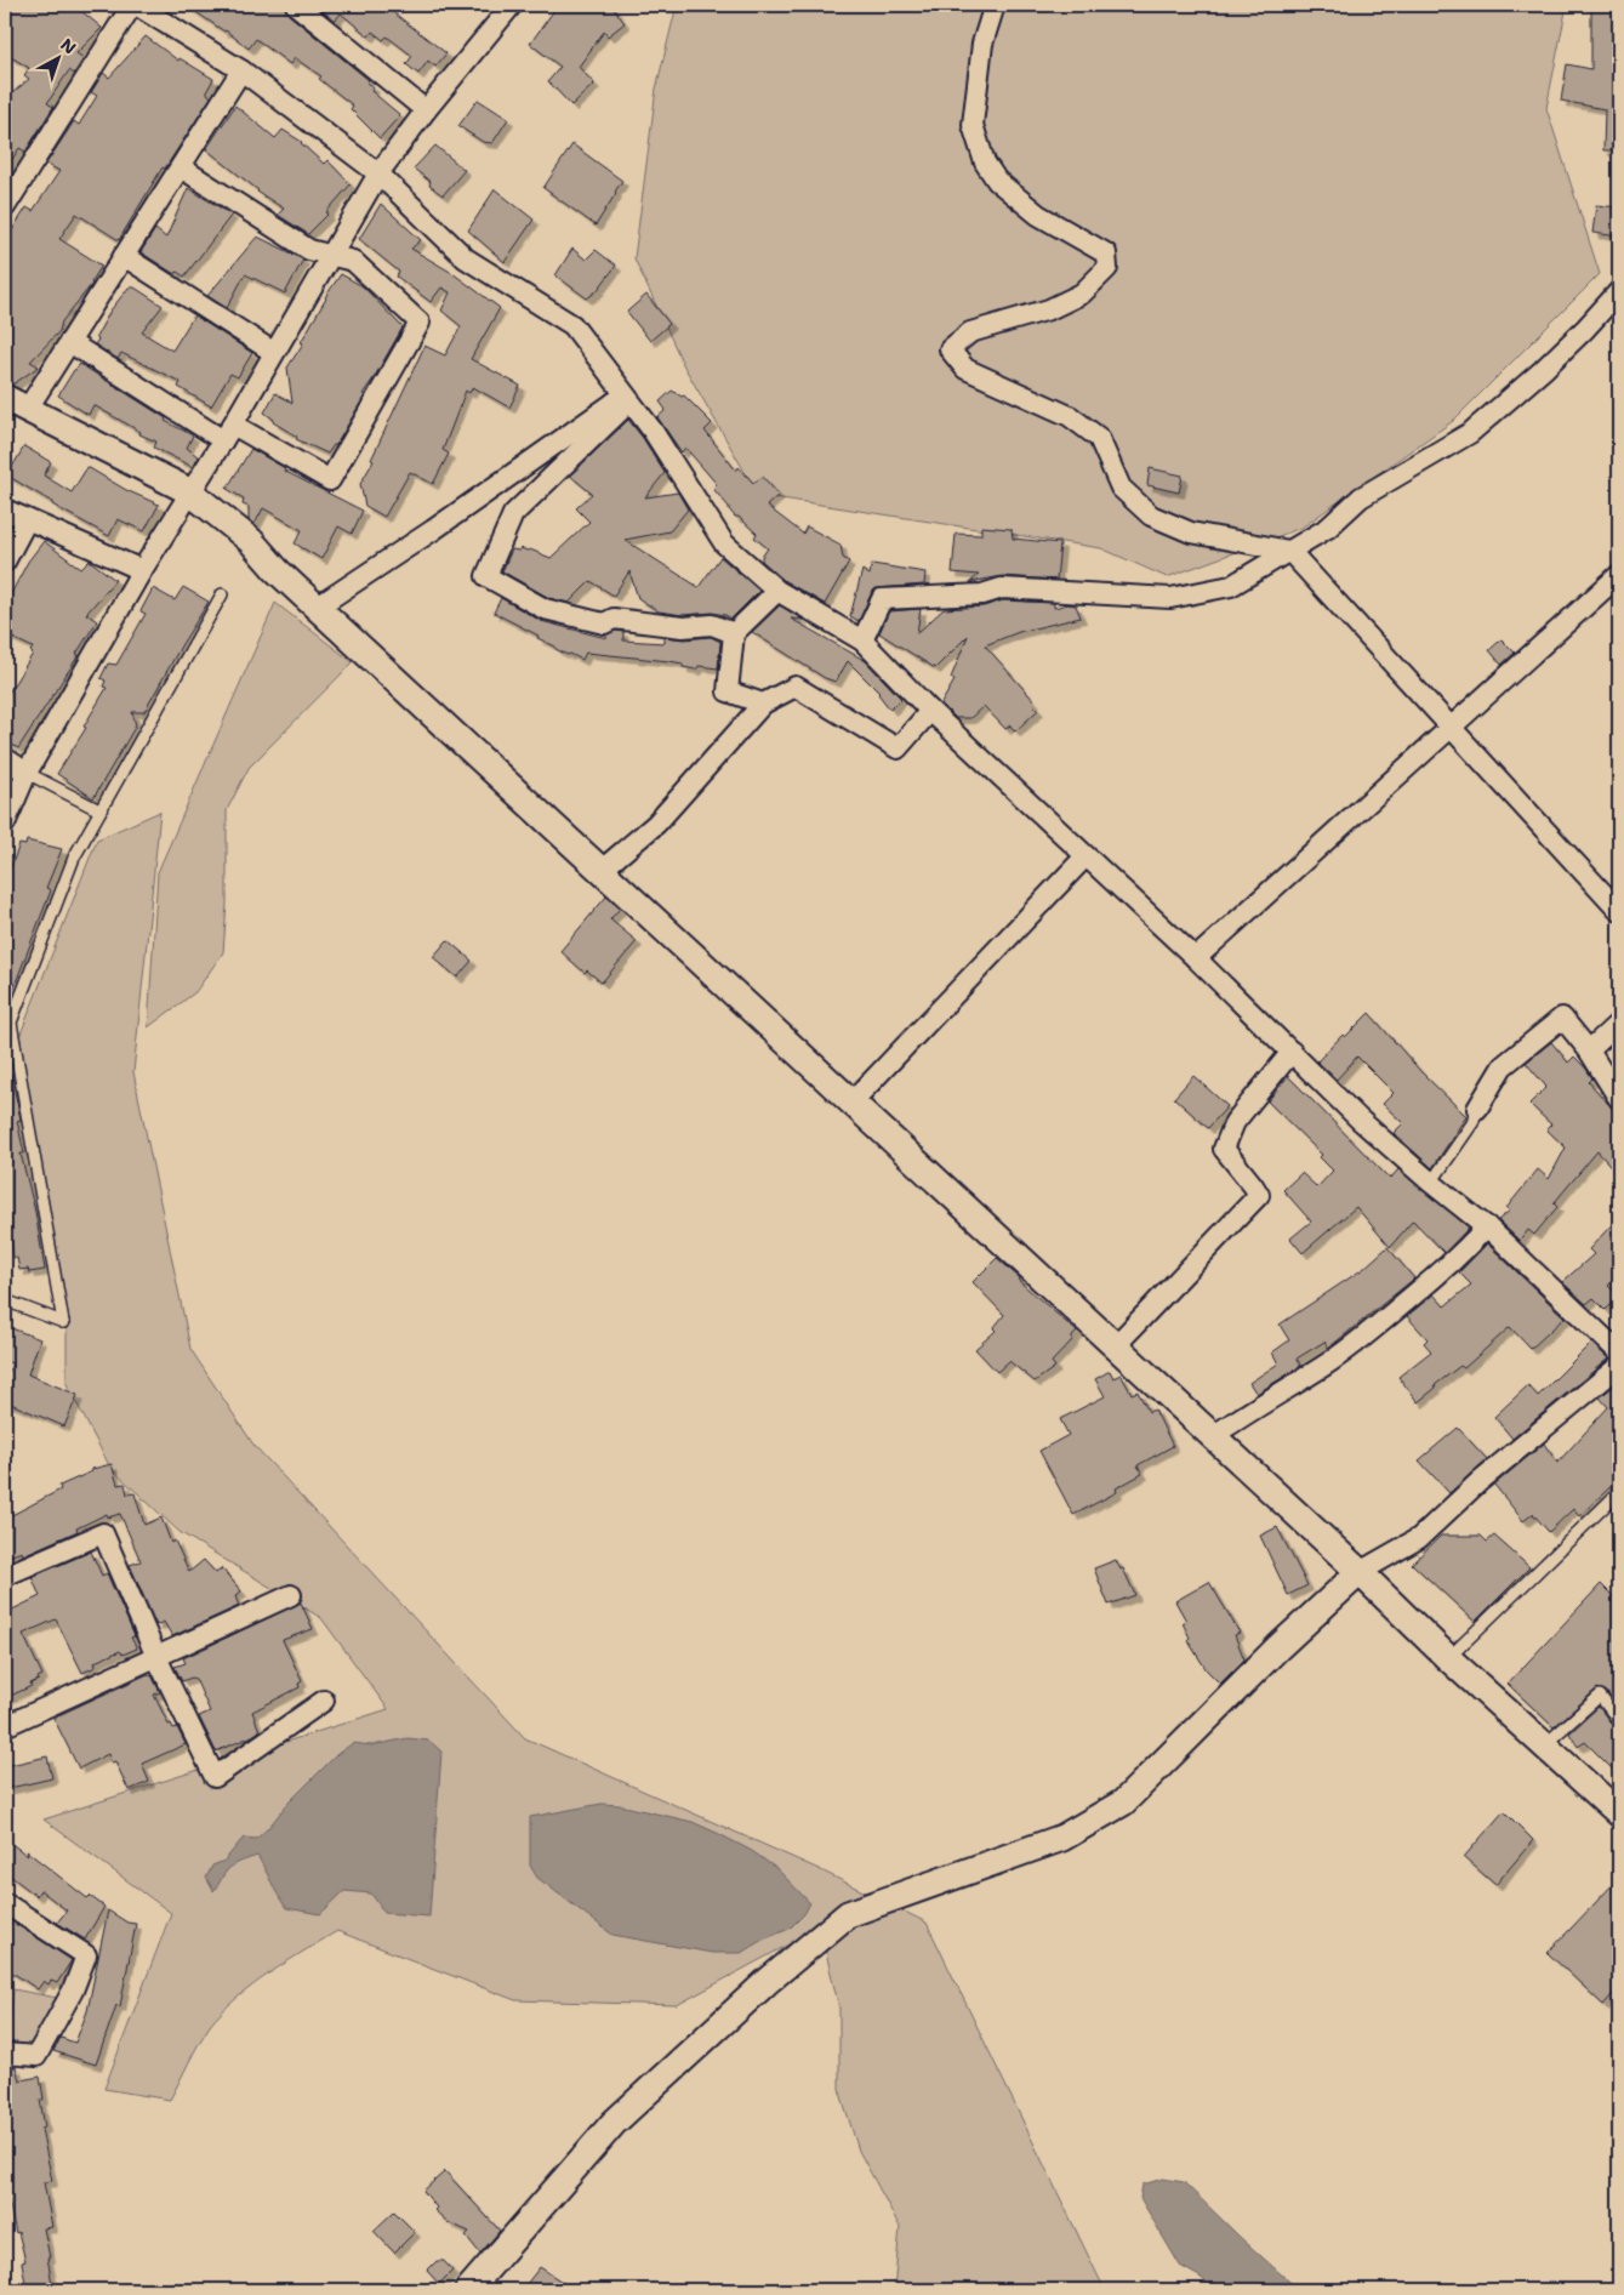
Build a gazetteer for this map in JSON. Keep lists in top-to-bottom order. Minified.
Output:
{"north":"top right"}
